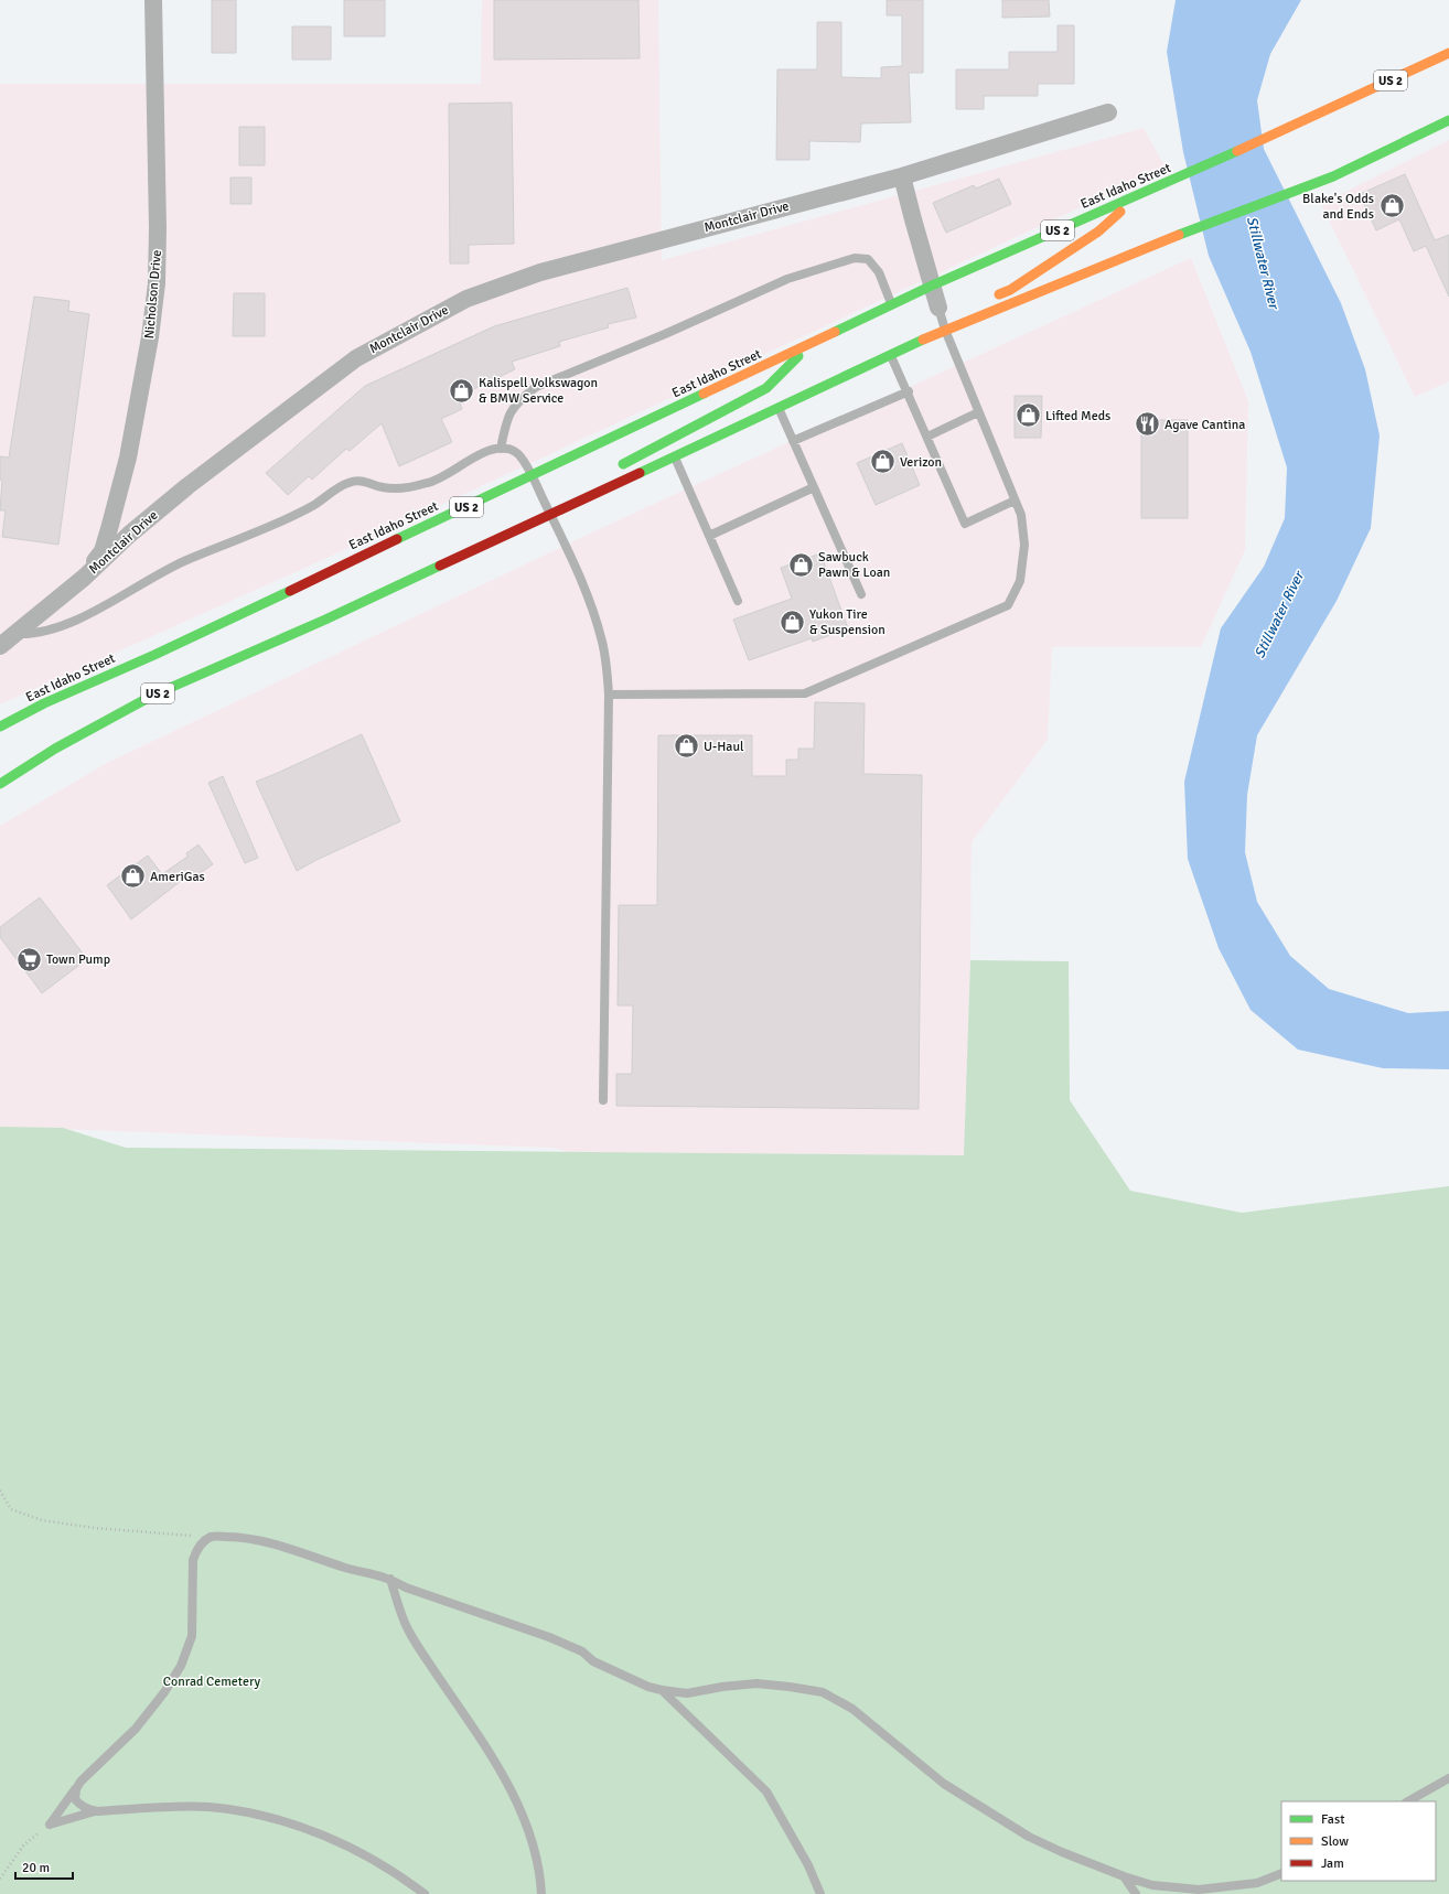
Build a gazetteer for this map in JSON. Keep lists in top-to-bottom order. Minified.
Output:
{"streets":{"highway":["US 2","East Idaho Street"],"street":["Montclair Drive","Nicholson Drive"]},"crossings":[["Montclair Drive","Nicholson Drive"]],"water":["Stillwater River"],"parks":["Conrad Cemetery"],"places":{"shop":["Blake's Odds and Ends","Kalispell Volkswagon & BMW Service","Lifted Meds","Verizon","Sawbuck Pawn & Loan","Yukon Tire & Suspension","U-Haul","AmeriGas"],"restaurant":["Agave Cantina"],"supermarket":["Town Pump"]},"legend":["Fast","Slow","Jam"],"scale_bar":"20 m"}
